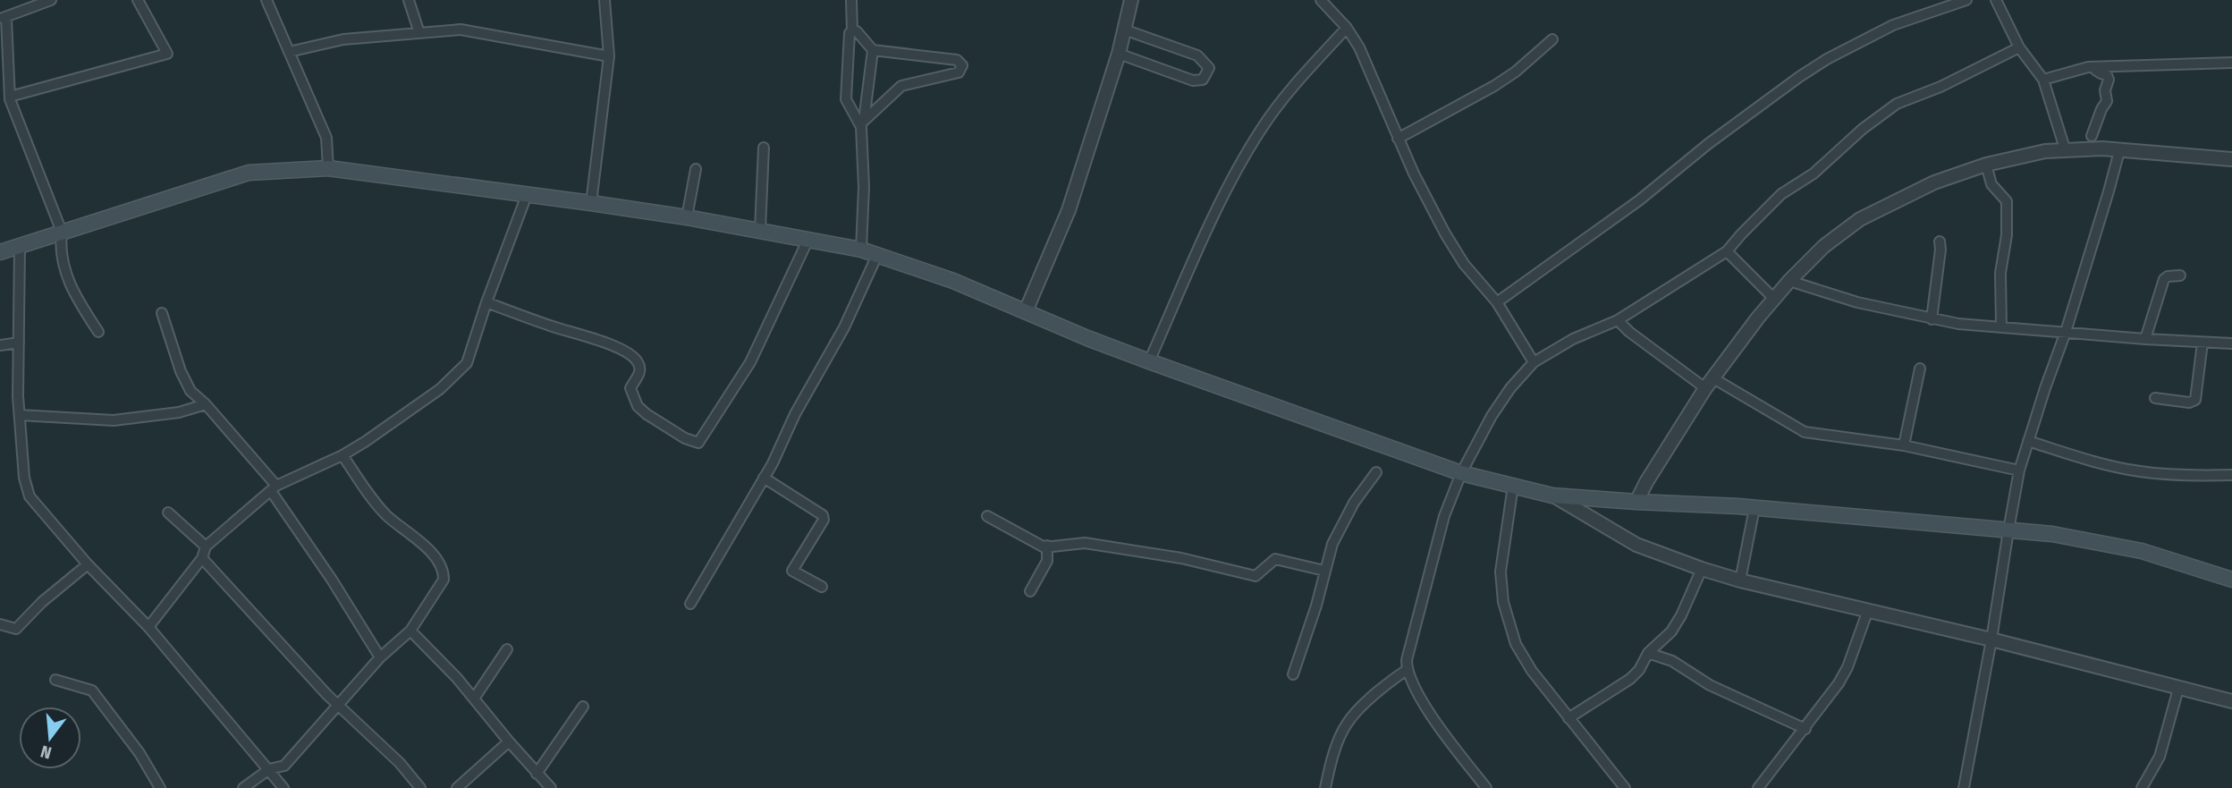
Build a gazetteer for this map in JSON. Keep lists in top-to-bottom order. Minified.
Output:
{"north":"bottom"}
